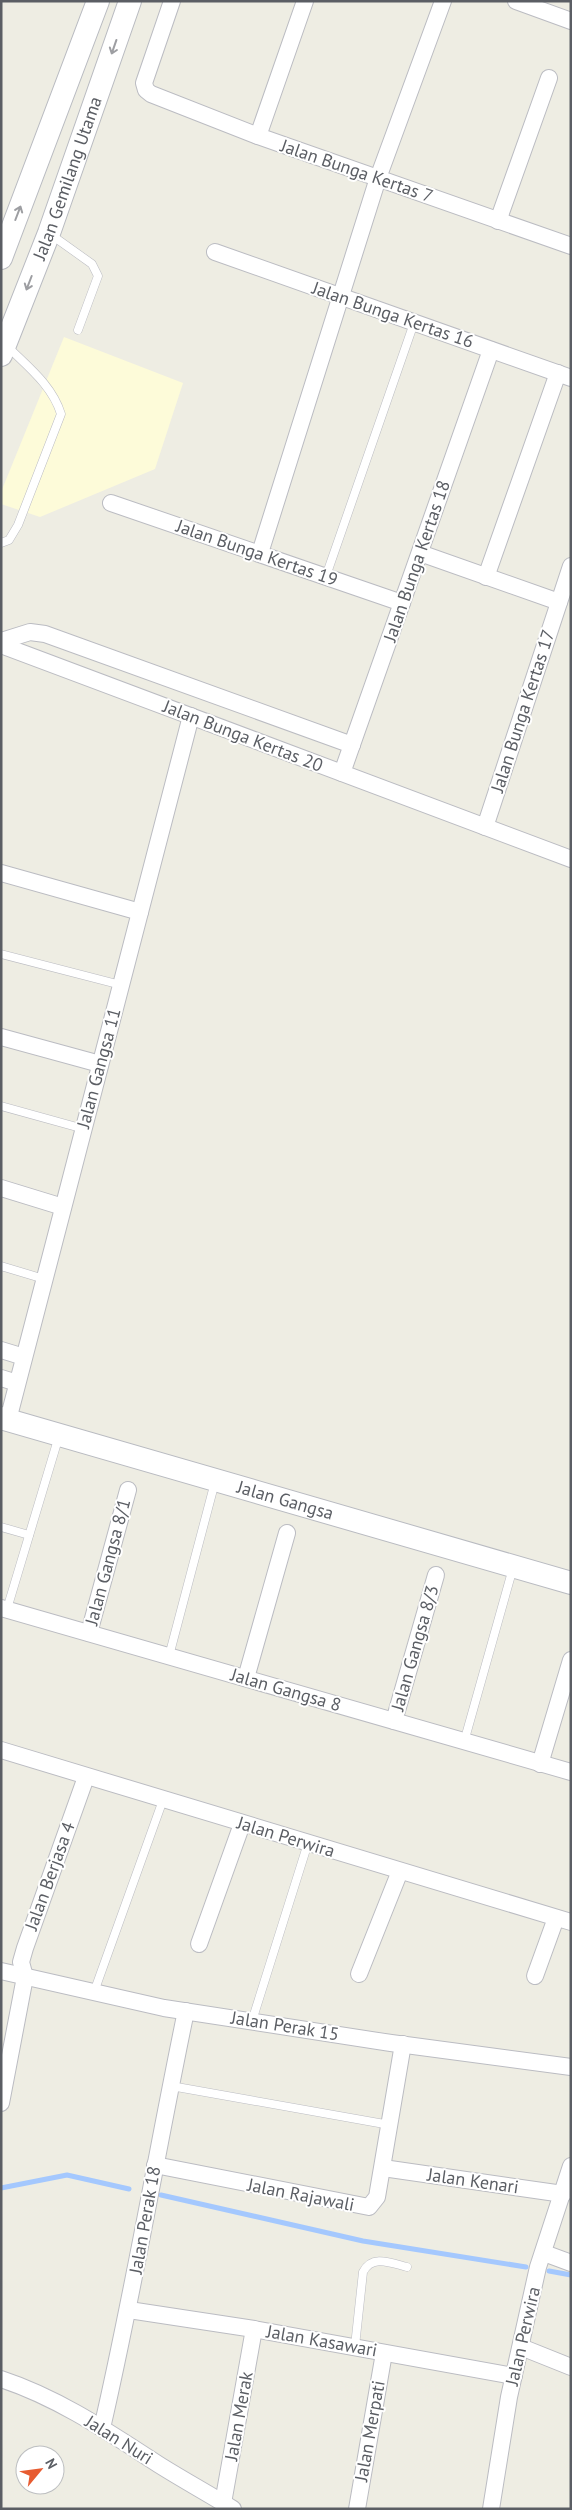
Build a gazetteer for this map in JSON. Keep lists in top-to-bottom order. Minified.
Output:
{"streets":{"main road":["Jalan Gemilang Utama","Jalan Gangsa"],"street":["Jalan Bunga Kertas 7","Jalan Bunga Kertas 16","Jalan Bunga Kertas 19","Jalan Bunga Kertas 18","Jalan Bunga Kertas 17","Jalan Bunga Kertas 20","Jalan Gangsa 11","Jalan Gangsa 8/1","Jalan Gangsa 8/3","Jalan Gangsa 8","Jalan Perwira","Jalan Berjasa 4","Jalan Perak 15","Jalan Kenari","Jalan Rajawali","Jalan Perak 18","Jalan Kasawari","Jalan Merak","Jalan Merpati","Jalan Nuri"]},"crossings":[["Jalan Bunga Kertas 16","Jalan Bunga Kertas 18"],["Jalan Bunga Kertas 19","Jalan Bunga Kertas 18"],["Jalan Bunga Kertas 18","Jalan Bunga Kertas 20"],["Jalan Bunga Kertas 17","Jalan Bunga Kertas 20"],["Jalan Bunga Kertas 20","Jalan Gangsa 11"],["Jalan Gangsa 11","Jalan Gangsa"],["Jalan Gangsa 8/1","Jalan Gangsa 8"],["Jalan Gangsa 8/3","Jalan Gangsa 8"],["Jalan Perwira","Jalan Berjasa 4"],["Jalan Perwira","Jalan Kenari"],["Jalan Perwira","Jalan Kasawari"],["Jalan Berjasa 4","Jalan Perak 15"],["Jalan Perak 15","Jalan Rajawali"],["Jalan Perak 15","Jalan Perak 18"],["Jalan Kenari","Jalan Rajawali"],["Jalan Rajawali","Jalan Perak 18"],["Jalan Perak 18","Jalan Kasawari"],["Jalan Perak 18","Jalan Nuri"],["Jalan Kasawari","Jalan Merak"],["Jalan Kasawari","Jalan Merpati"],["Jalan Merak","Jalan Nuri"]],"north":"top right"}
